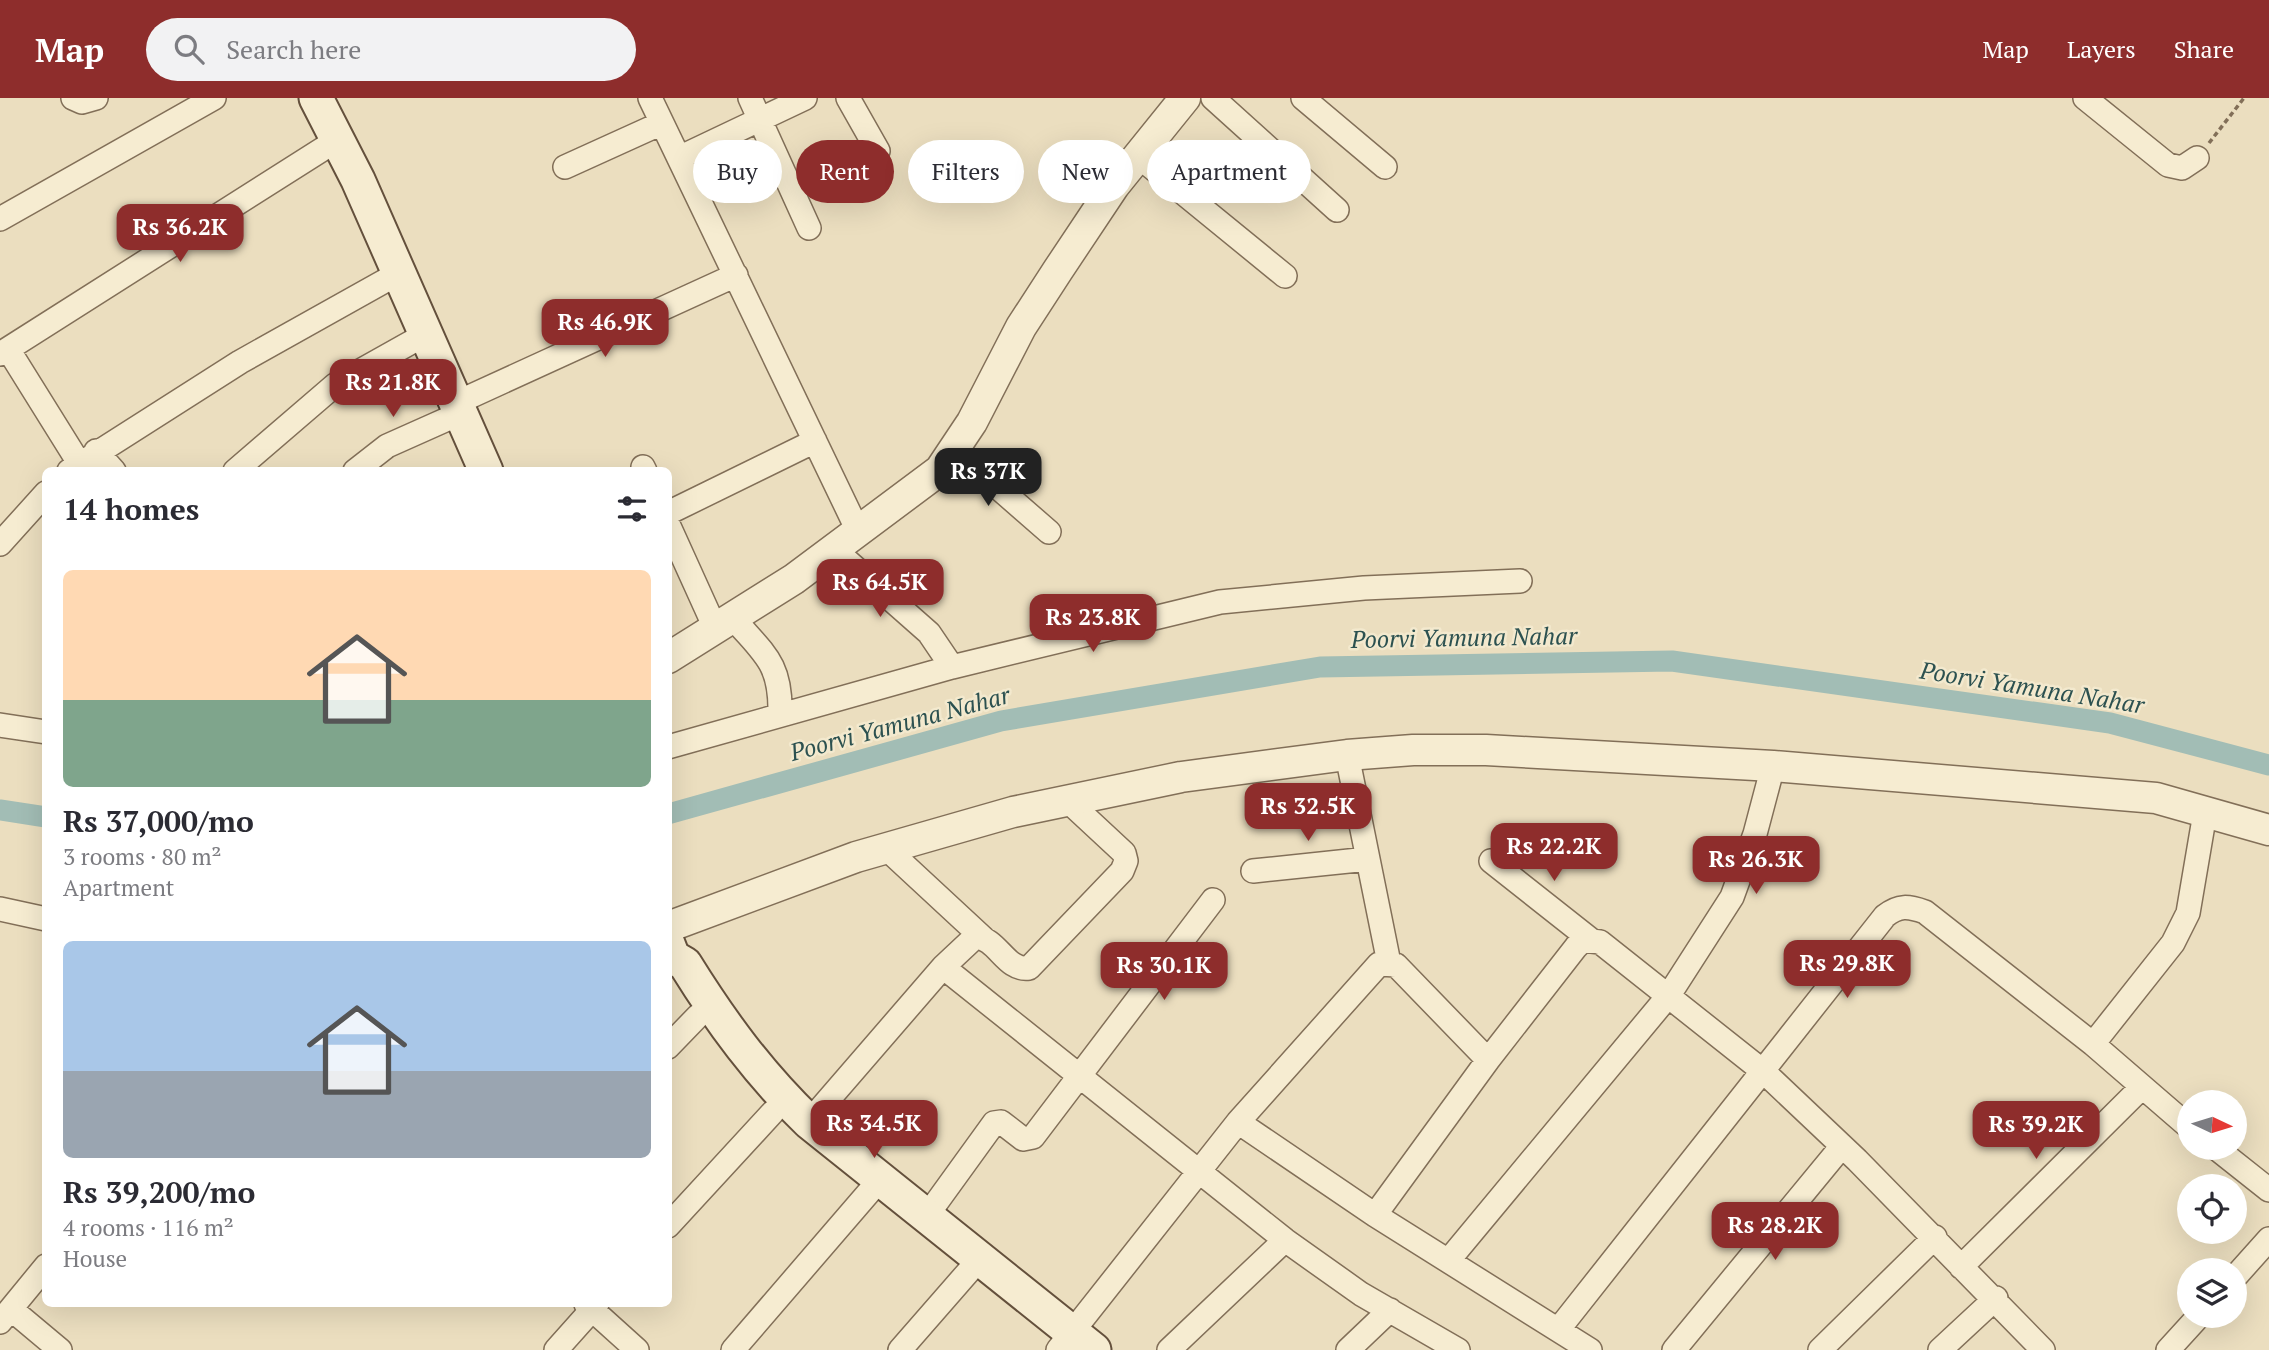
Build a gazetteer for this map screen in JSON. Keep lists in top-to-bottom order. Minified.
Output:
{"water":["Poorvi Yamuna Nahar"],"north":"right","page":{"header":"Map","search":"Search here","nav":["Map","Layers","Share"],"chip":["Buy","Rent","Filters","New","Apartment"],"price":["Rs 36.2K","Rs 46.9K","Rs 21.8K","Rs 37K","Rs 64.5K","Rs 23.8K","Rs 32.5K","Rs 22.2K","Rs 26.3K","Rs 29.8K","Rs 30.1K","Rs 34.5K","Rs 39.2K","Rs 28.2K"],"heading":"14 homes","list":[{"name":"Rs 37,000/mo","note":"3 rooms · 80 m² · Apartment"},{"name":"Rs 39,200/mo","note":"4 rooms · 116 m² · House"}]}}
